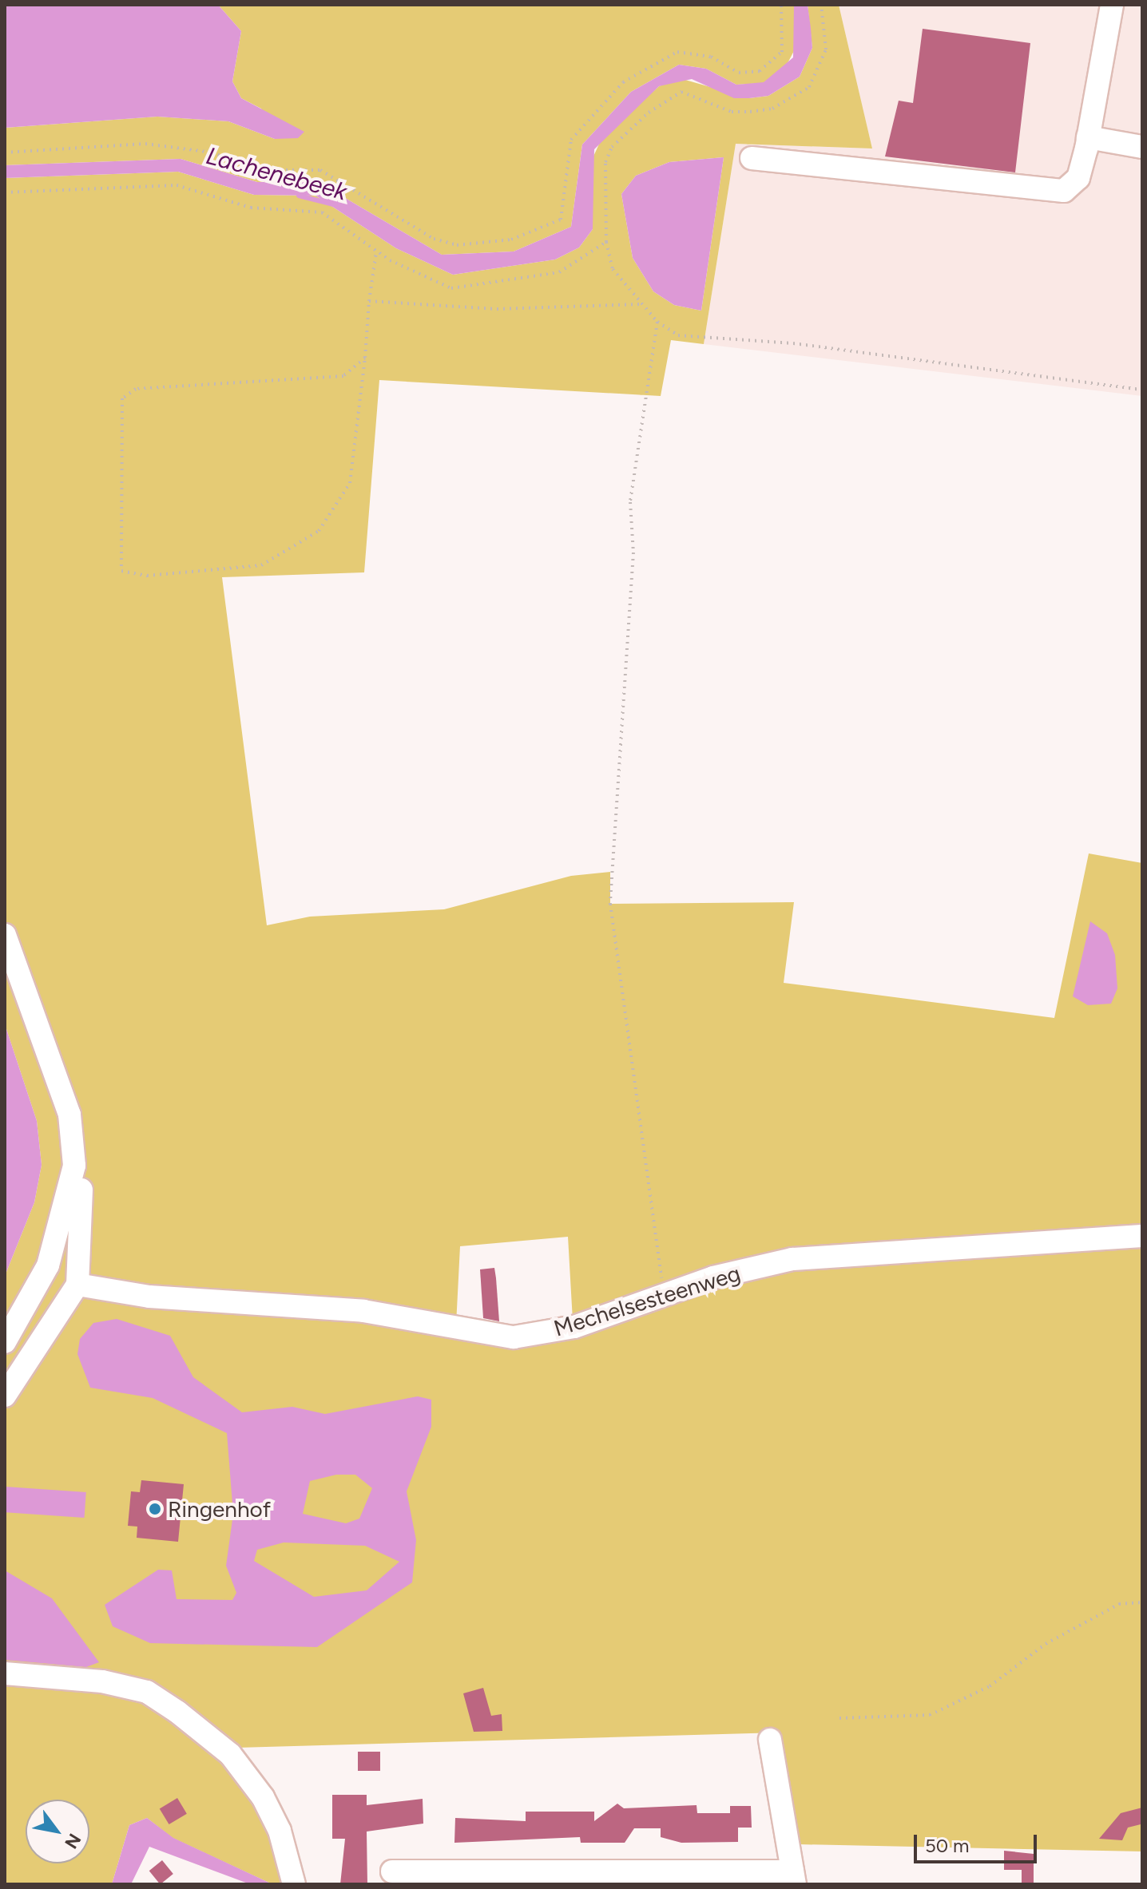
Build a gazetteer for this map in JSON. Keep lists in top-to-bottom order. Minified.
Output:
{"streets":{"street":["Mechelsesteenweg"]},"water":["Lachenebeek"],"places":["Ringenhof"],"scale_bar":"50 m","north":"bottom right"}
